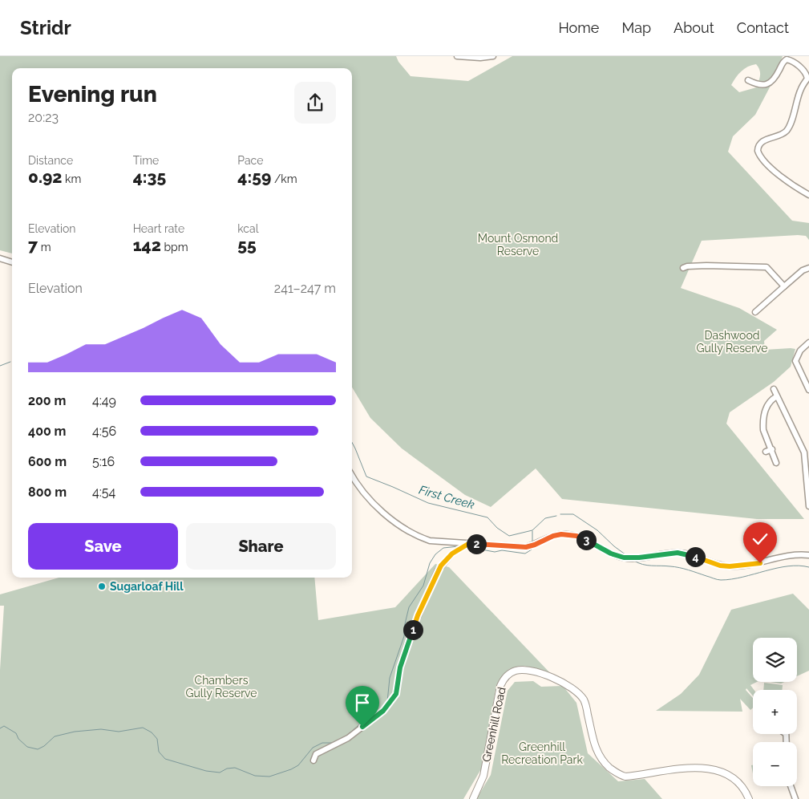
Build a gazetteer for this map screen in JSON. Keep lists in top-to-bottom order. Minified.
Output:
{"streets":{"main road":["Greenhill Road"]},"water":["First Creek"],"parks":["Mount Osmond Reserve","Dashwood Gully Reserve","Chambers Gully Reserve","Greenhill Recreation Park"],"places":["Sugarloaf Hill"],"page":{"header":"Stridr","nav":["Home","Map","About","Contact"],"heading":["Evening run","20:23"],"stats":[["Distance","0.92 km"],["Time","4:35"],["Pace","4:59 /km"],["Elevation","7 m"],["Heart rate","142 bpm"],["kcal","55"]],"chart":["Elevation","241–247 m"],"list":[{"name":"200 m","note":"4:49"},{"name":"400 m","note":"4:56"},{"name":"600 m","note":"5:16"},{"name":"800 m","note":"4:54"}],"buttons":["Save","Share"],"pins":["3","2","4","1"],"map_buttons":["+","−"]}}
